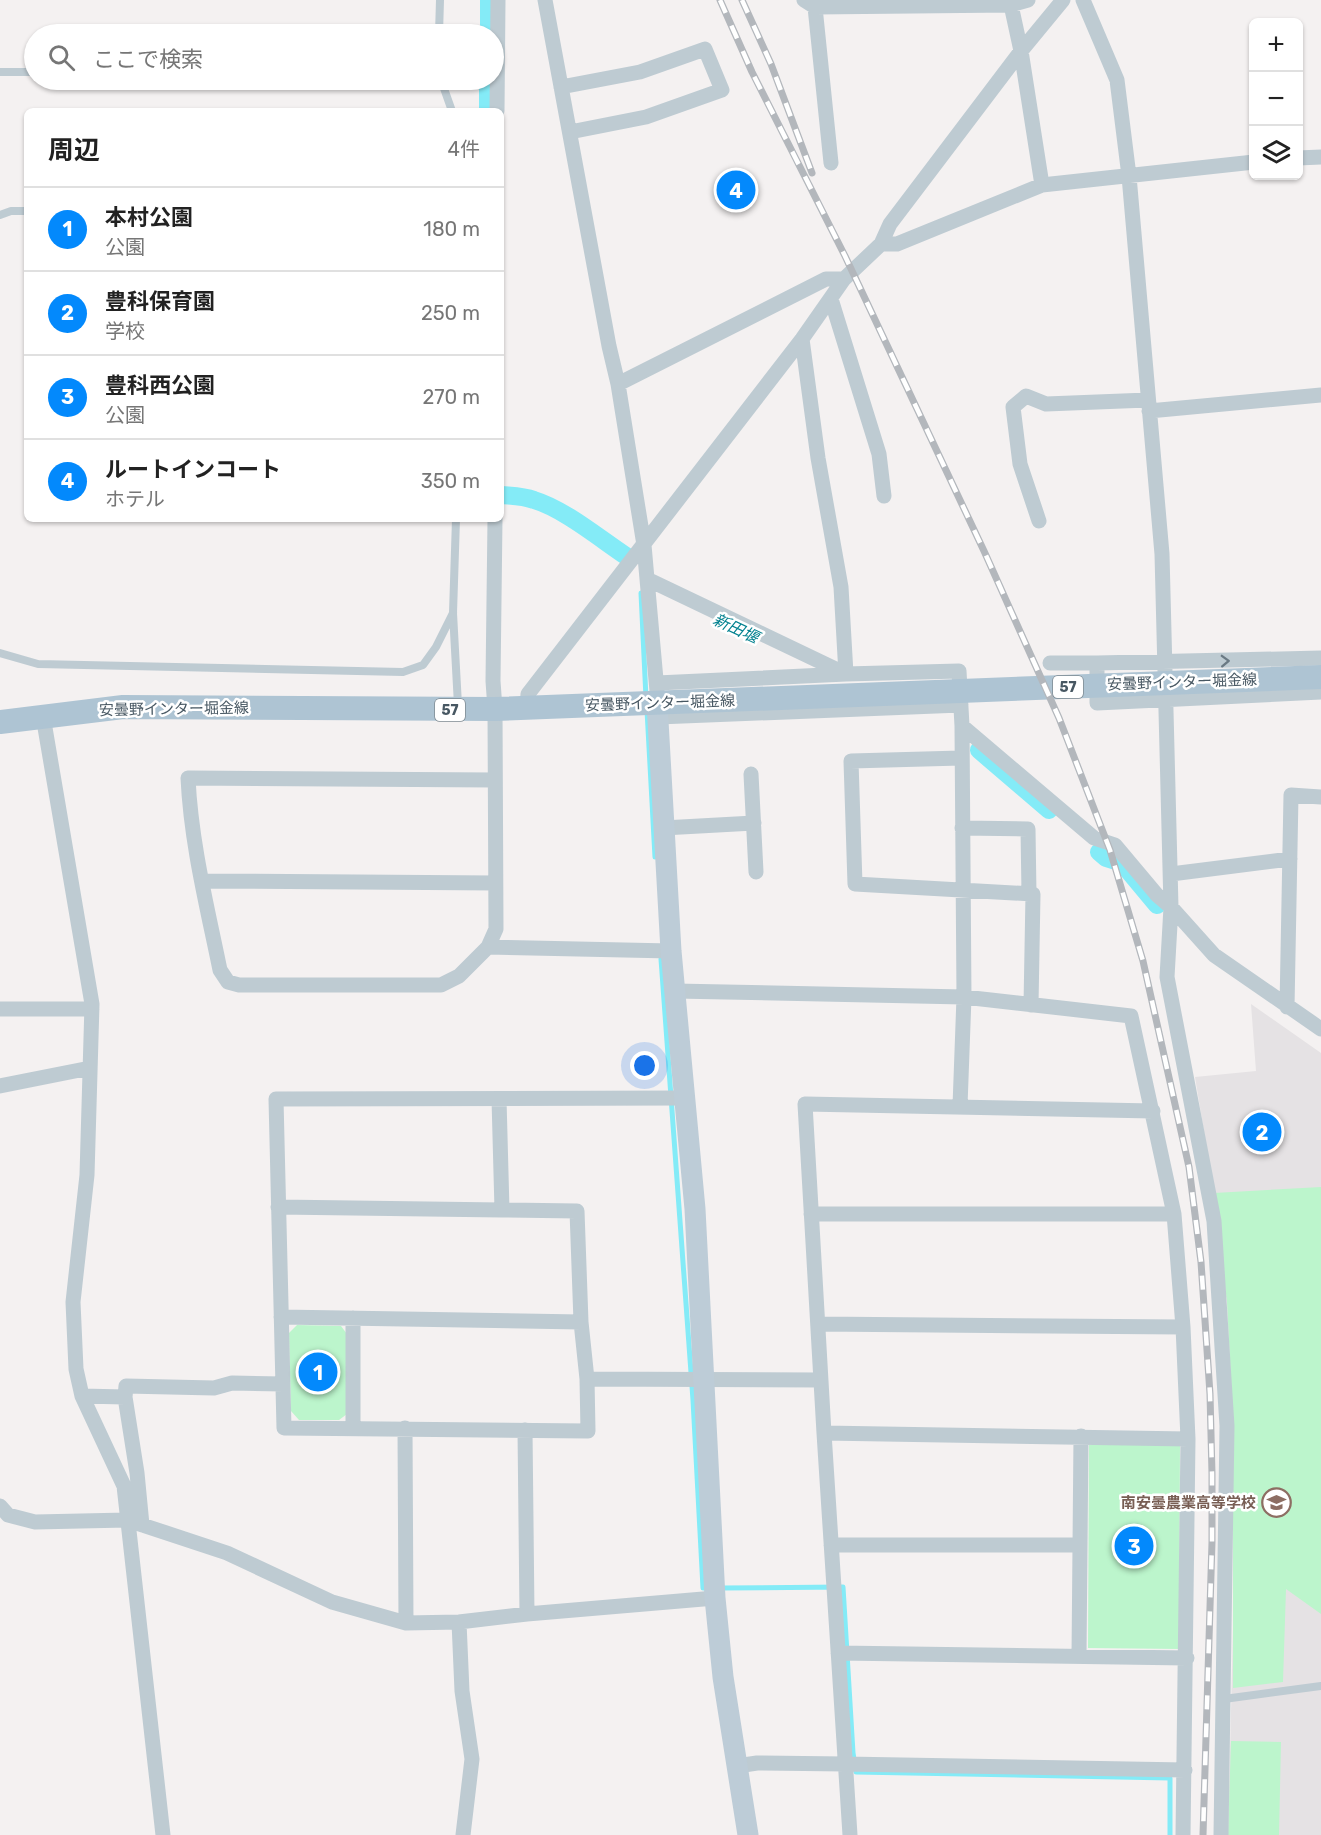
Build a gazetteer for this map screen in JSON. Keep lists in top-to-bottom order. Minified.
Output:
{"streets":{"main road":["安曇野インター堀金線","57"]},"water":["新田堰"],"places":{"school or university":["南安曇農業高等学校"]},"page":{"map_buttons":["+","−"],"search":"ここで検索","heading":["周辺","4件"],"pins":["4","2","1","3"],"list":[{"mark":"1","name":"本村公園","note":"公園","value":"180 m"},{"mark":"2","name":"豊科保育園","note":"学校","value":"250 m"},{"mark":"3","name":"豊科西公園","note":"公園","value":"270 m"},{"mark":"4","name":"ルートインコート","note":"ホテル","value":"350 m"}]}}
